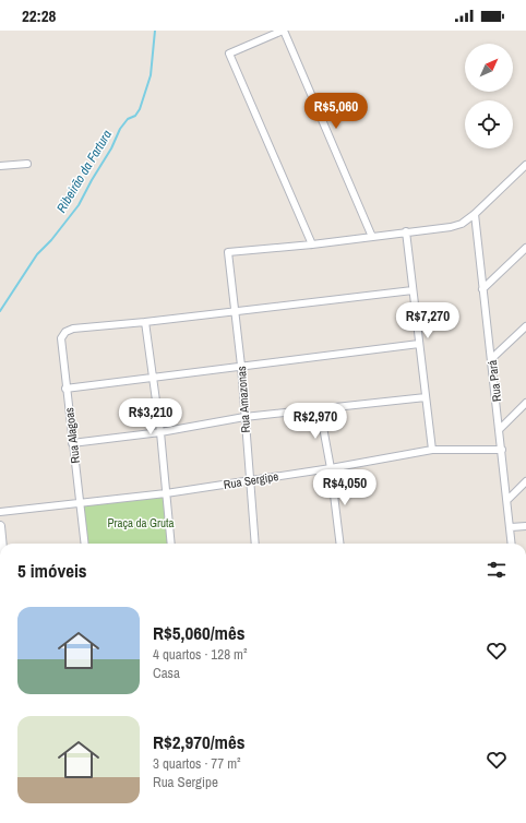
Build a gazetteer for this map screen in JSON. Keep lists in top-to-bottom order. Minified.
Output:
{"streets":{"street":["Rua Pará","Rua Amazonas","Rua Alagoas","Rua Sergipe"]},"crossings":[["Rua Pará","Rua Sergipe"],["Rua Amazonas","Rua Sergipe"],["Rua Alagoas","Rua Sergipe"]],"water":["Ribeirão da Fartura"],"parks":["Praça da Gruta"],"north":"top right","page":{"status":"22:28","price":["R$5,060","R$7,270","R$3,210","R$2,970","R$4,050"],"heading":"5 imóveis","list":[{"name":"R$5,060/mês","note":"4 quartos · 128 m² · Casa"},{"name":"R$2,970/mês","note":"3 quartos · 77 m² · Rua Sergipe"}]}}
